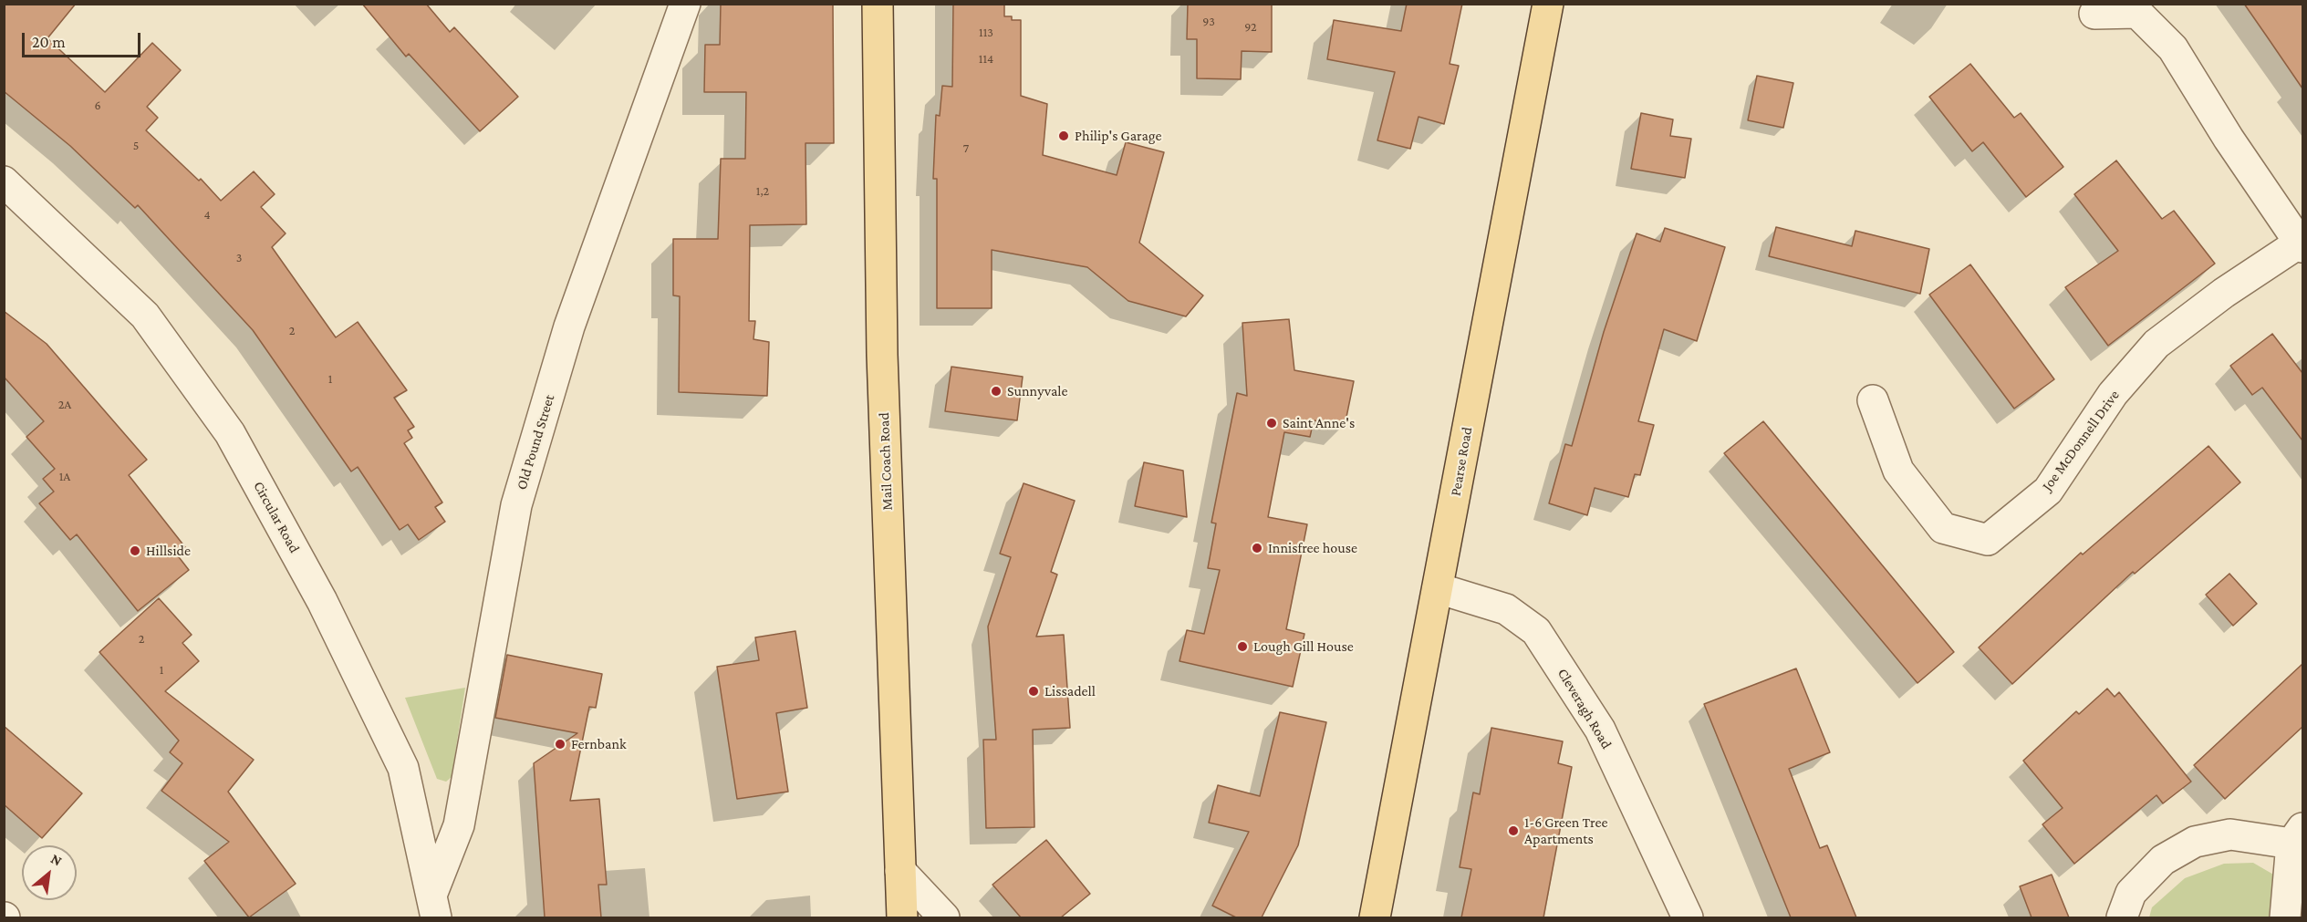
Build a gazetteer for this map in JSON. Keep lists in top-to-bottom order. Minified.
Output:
{"streets":{"main road":["Mail Coach Road","Pearse Road"],"street":["Joe McDonnell Drive","Old Pound Street","Circular Road","Cleveragh Road"]},"crossings":[["Old Pound Street","Circular Road"],["Pearse Road","Cleveragh Road"]],"places":["Philip's Garage","Sunnyvale","Saint Anne's","Innisfree house","Hillside","Lough Gill House","Lissadell","Fernbank","1-6 Green Tree Apartments"],"house_numbers":["93","92","113","114","6","5","7","1,2","4","3","2","1","2A","1A","2","1"],"scale_bar":"20 m","north":"top right"}
